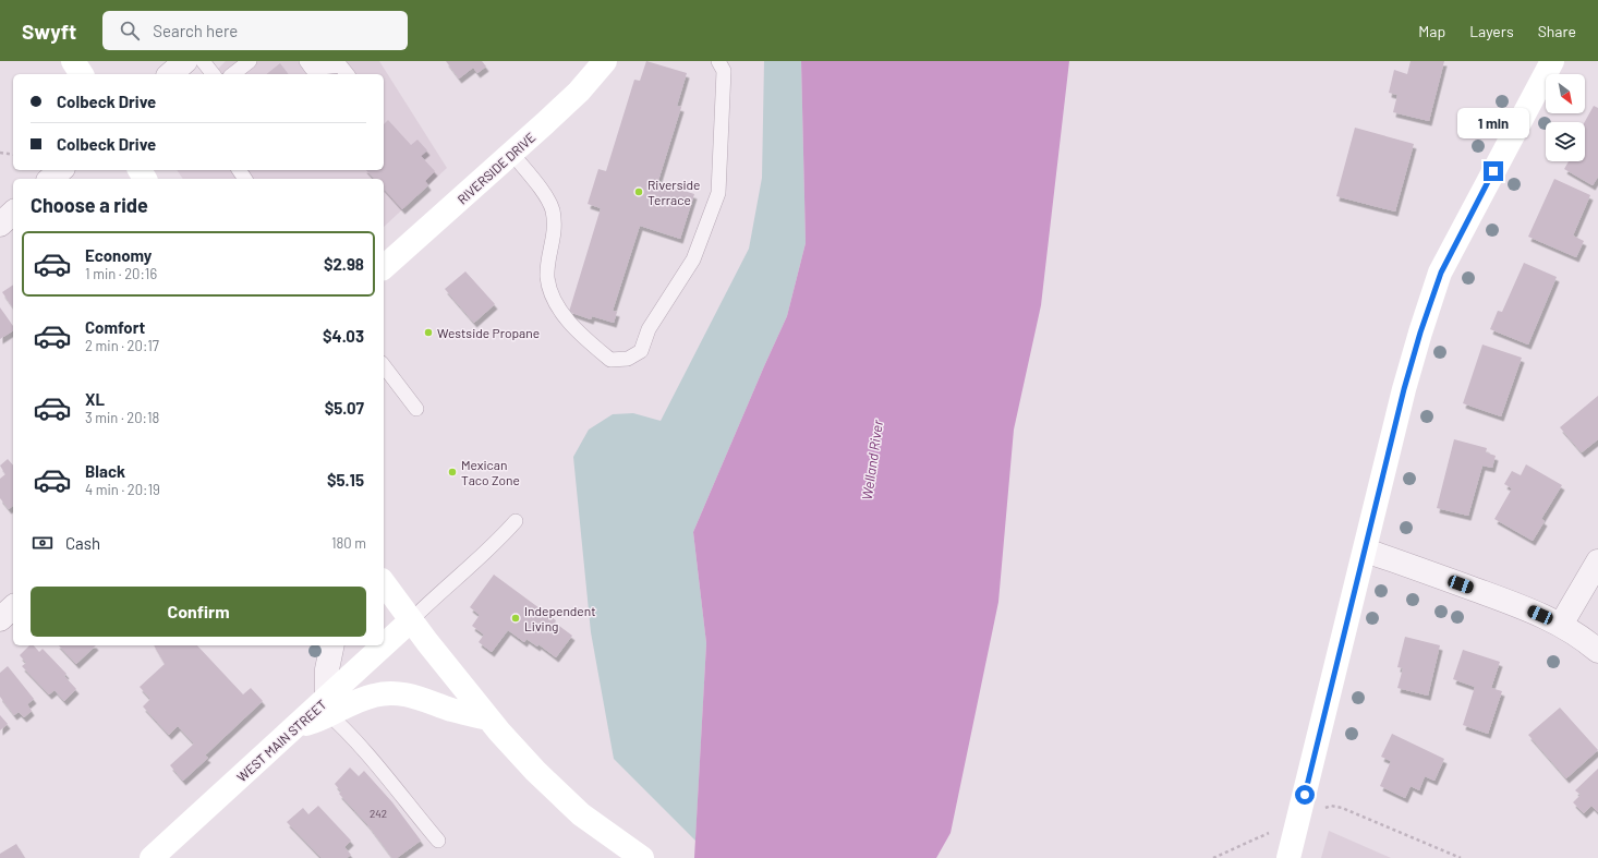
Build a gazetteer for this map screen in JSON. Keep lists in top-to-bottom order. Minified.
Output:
{"streets":{"street":["RIVERSIDE DRIVE","WEST MAIN STREET"]},"water":["Welland River"],"places":["Riverside Terrace","Westside Propane","Mexican Taco Zone","Independent Living"],"house_numbers":["242"],"north":"bottom right","page":{"header":"Swyft","search":"Search here","nav":["Map","Layers","Share"],"banner":["Colbeck Drive","Colbeck Drive"],"bubble":"1 min","heading":"Choose a ride","list":[{"name":"Economy","note":"1 min · 20:16","value":"$2.98"},{"name":"Comfort","note":"2 min · 20:17","value":"$4.03"},{"name":"XL","note":"3 min · 20:18","value":"$5.07"},{"name":"Black","note":"4 min · 20:19","value":"$5.15"}],"pay":["Cash","180 m"],"buttons":"Confirm"}}
